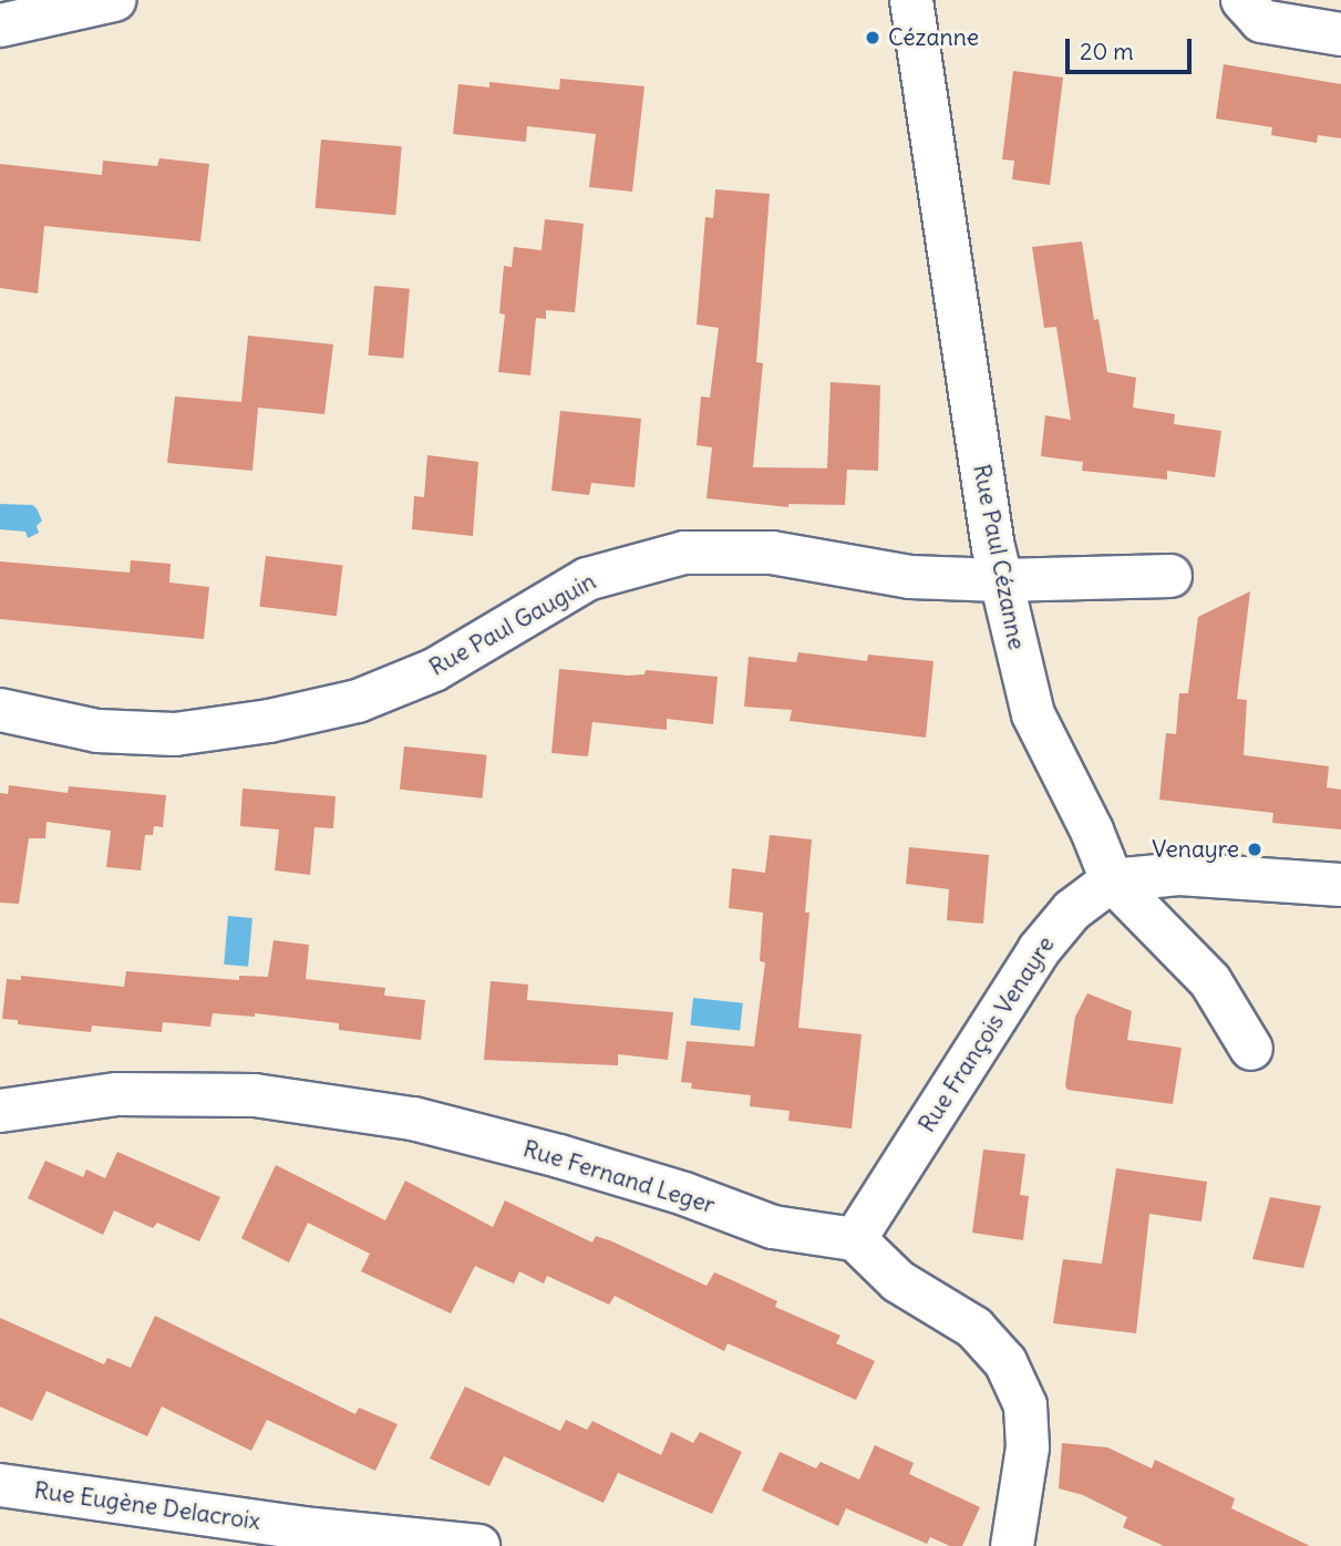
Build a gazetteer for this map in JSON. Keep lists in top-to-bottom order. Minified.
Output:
{"streets":{"street":["Rue Paul Cézanne","Rue Paul Gauguin","Rue François Venayre","Rue Fernand Leger","Rue Eugène Delacroix"]},"crossings":[["Rue Paul Cézanne","Rue Paul Gauguin"],["Rue Paul Cézanne","Rue François Venayre"],["Rue François Venayre","Rue Fernand Leger"]],"places":["Cézanne","Venayre"],"scale_bar":"20 m"}
